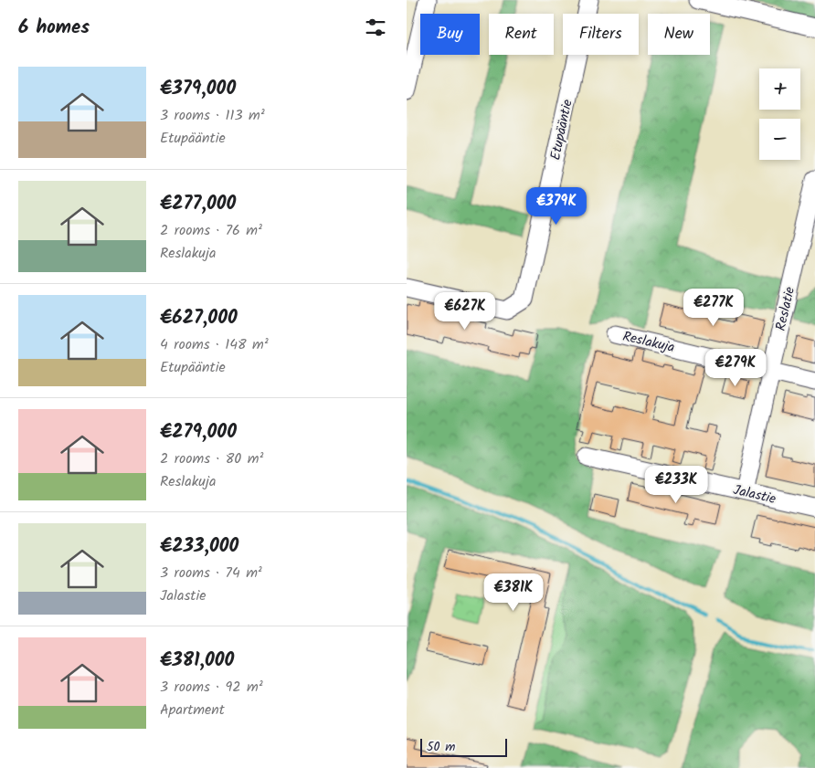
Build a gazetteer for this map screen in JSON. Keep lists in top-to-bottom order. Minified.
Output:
{"streets":{"street":["Etupääntie","Reslatie","Reslakuja","Jalastie"]},"crossings":[["Reslatie","Reslakuja"],["Reslatie","Jalastie"]],"scale_bar":"50 m","page":{"heading":"6 homes","chip":["Buy","Rent","Filters","New"],"list":[{"name":"€379,000","note":"3 rooms · 113 m² · Etupääntie"},{"name":"€277,000","note":"2 rooms · 76 m² · Reslakuja"},{"name":"€627,000","note":"4 rooms · 148 m² · Etupääntie"},{"name":"€279,000","note":"2 rooms · 80 m² · Reslakuja"},{"name":"€233,000","note":"3 rooms · 74 m² · Jalastie"},{"name":"€381,000","note":"3 rooms · 92 m² · Apartment"}],"map_buttons":["+","−"],"price":["€379K","€277K","€627K","€279K","€233K","€381K"],"scale":"50 m"}}
